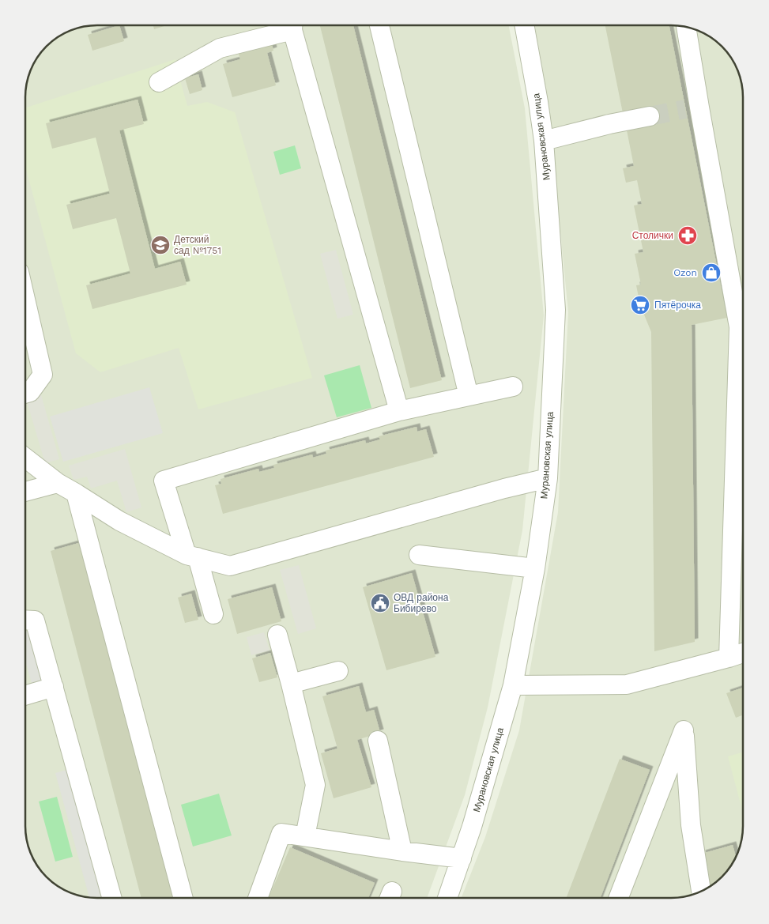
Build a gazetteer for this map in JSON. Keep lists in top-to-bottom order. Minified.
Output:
{"streets":{"street":["Мурановская улица"]},"places":{"pharmacy":["Столички"],"school or university":["Детский сад №1751"],"shop":["Ozon"],"supermarket":["Пятёрочка"],"public building":["ОВД района Бибирево"]}}
